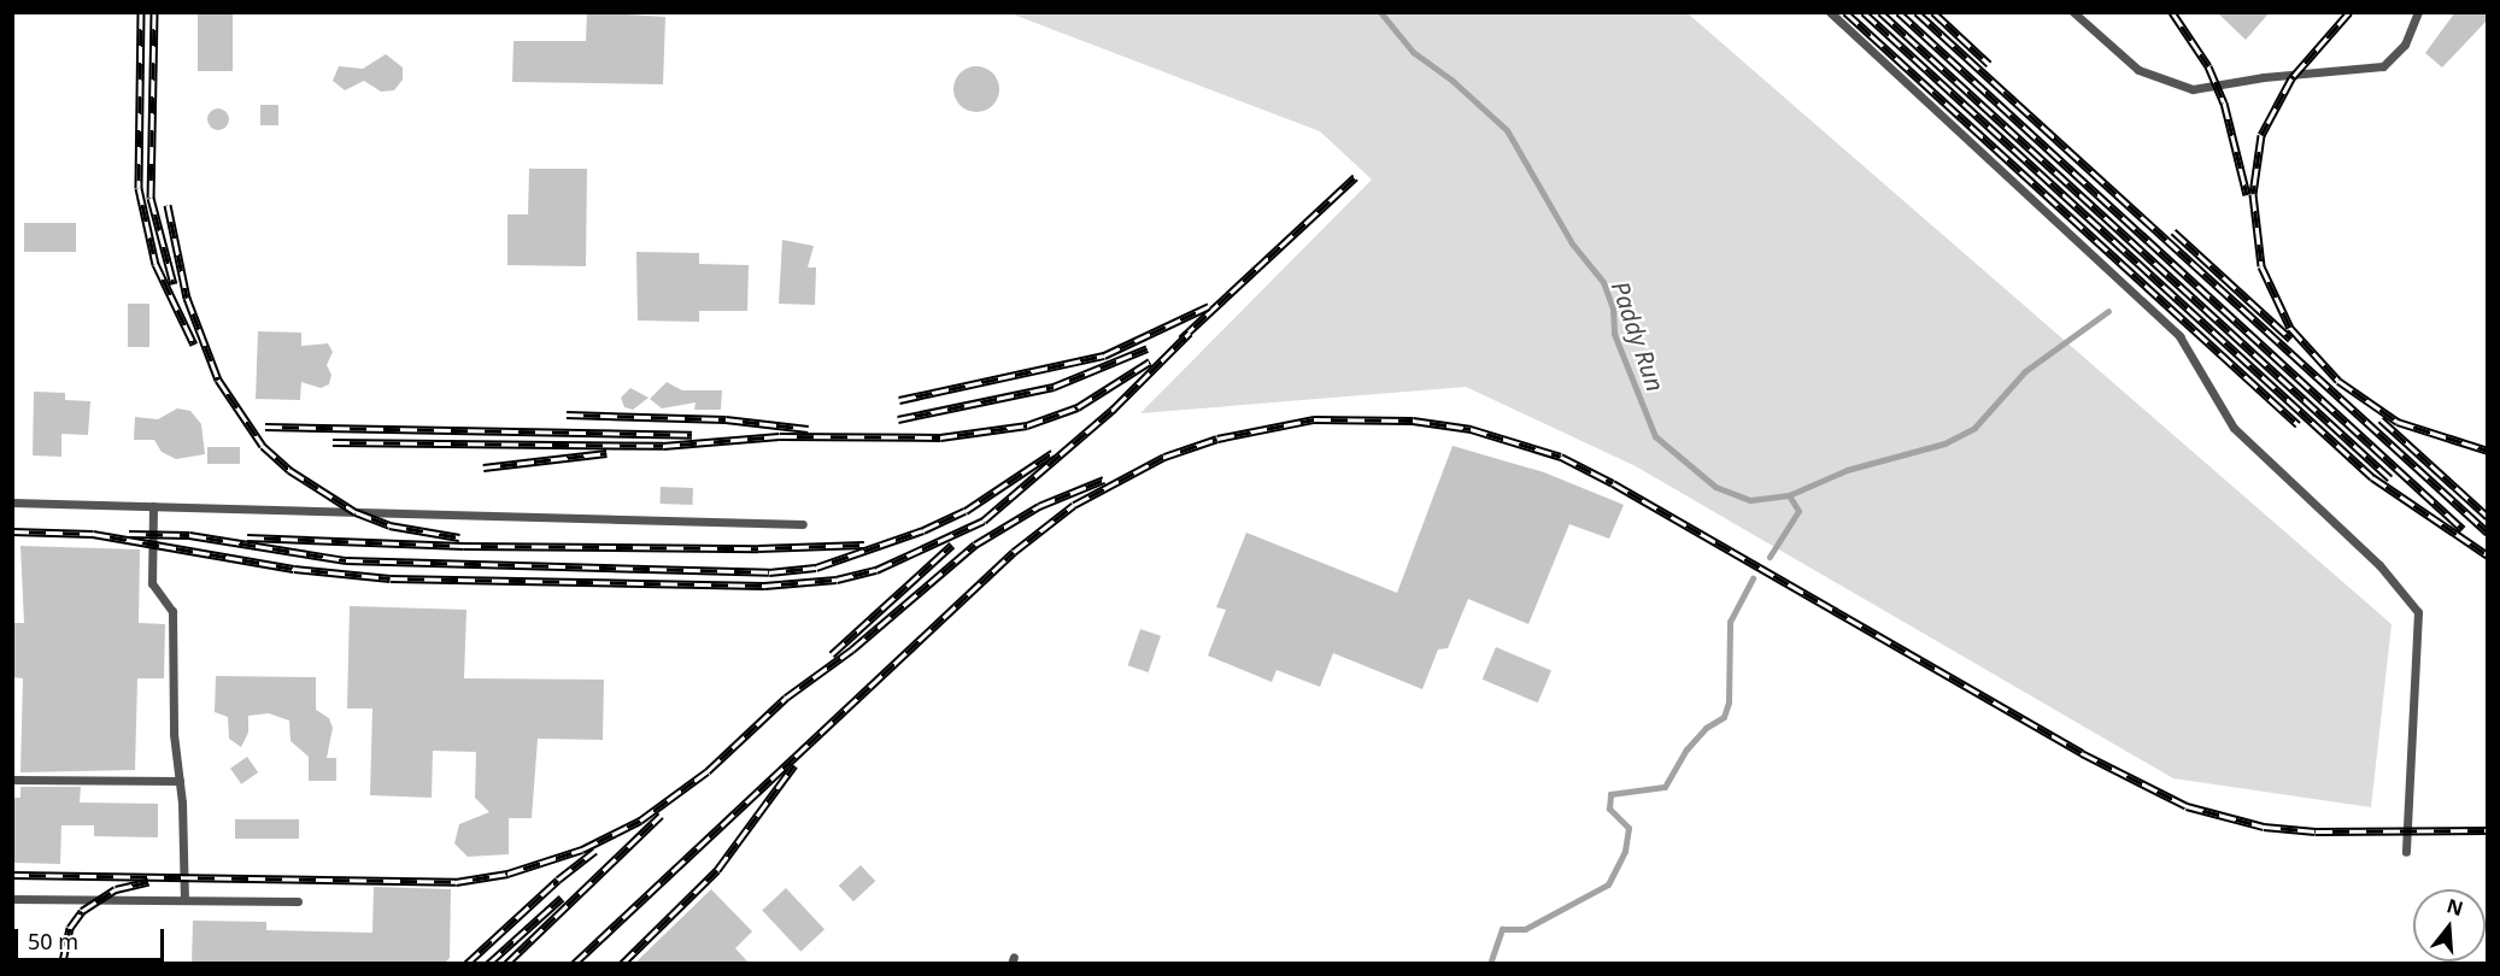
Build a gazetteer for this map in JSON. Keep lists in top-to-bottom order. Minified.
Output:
{"water":["Paddy Run"],"scale_bar":"50 m","north":"top"}
